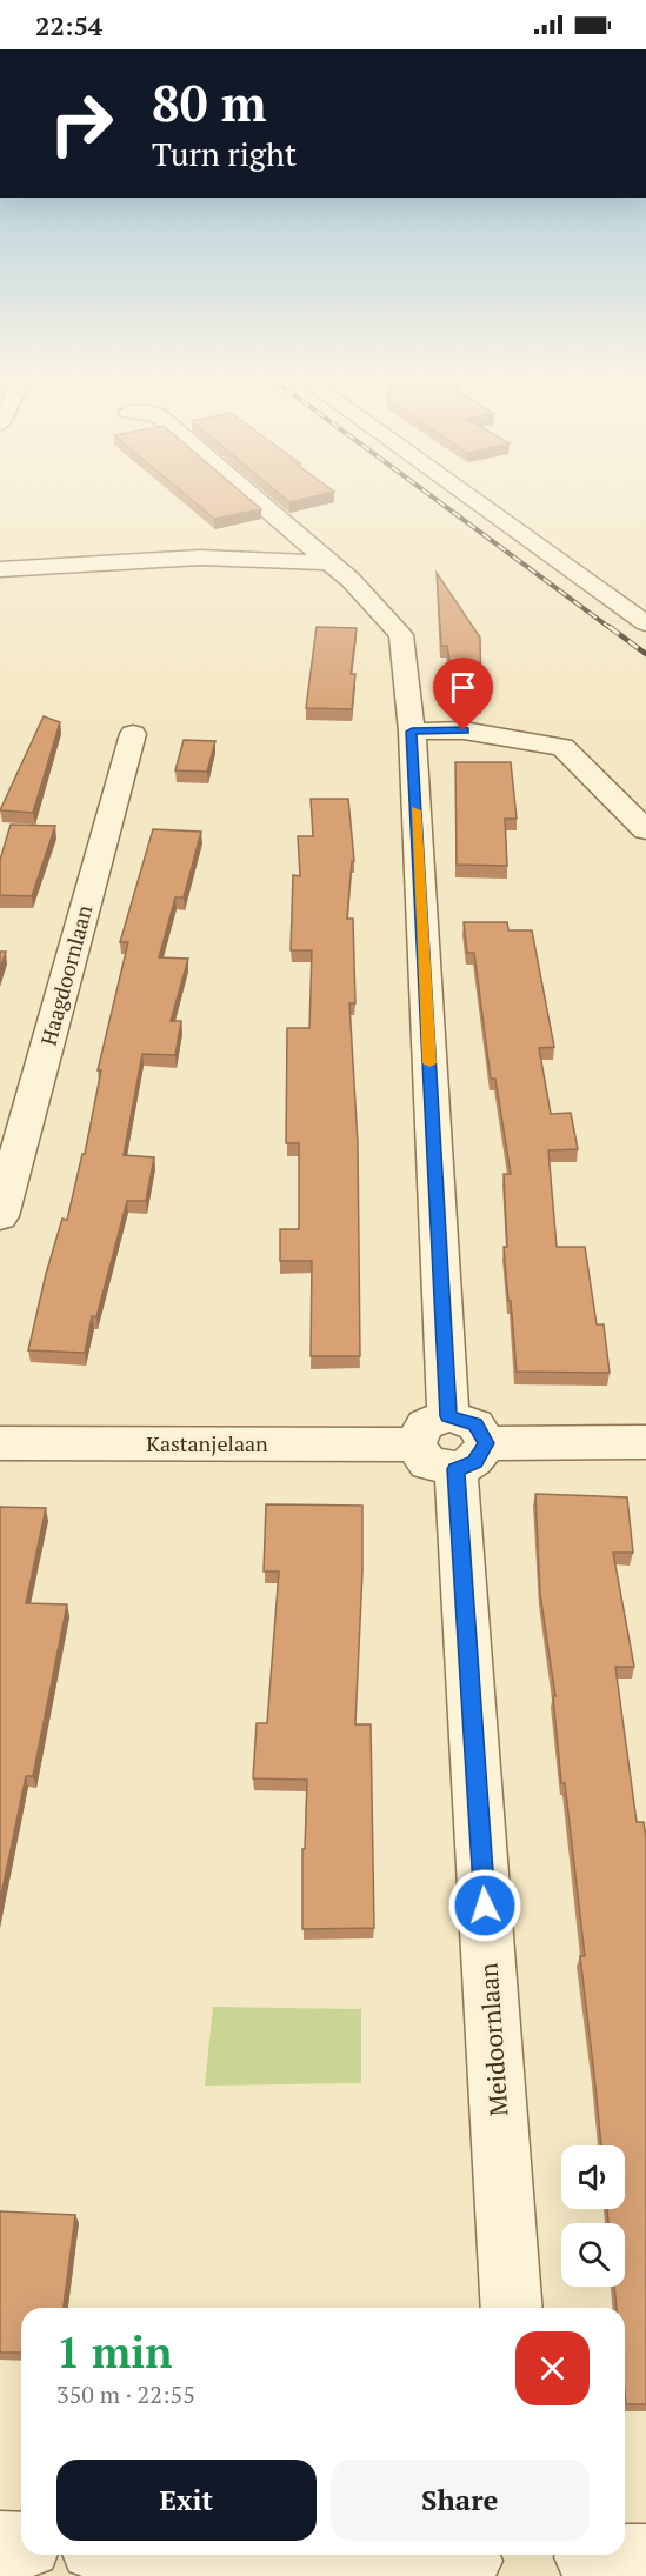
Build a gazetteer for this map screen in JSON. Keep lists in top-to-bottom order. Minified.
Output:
{"streets":{"street":["Haagdoornlaan","Kastanjelaan","Meidoornlaan"]},"crossings":[["Kastanjelaan","Meidoornlaan"]],"page":{"status":"22:54","turn":["80 m","Turn right"],"heading":["1 min","350 m · 22:55"],"buttons":["Exit","Share"]}}
